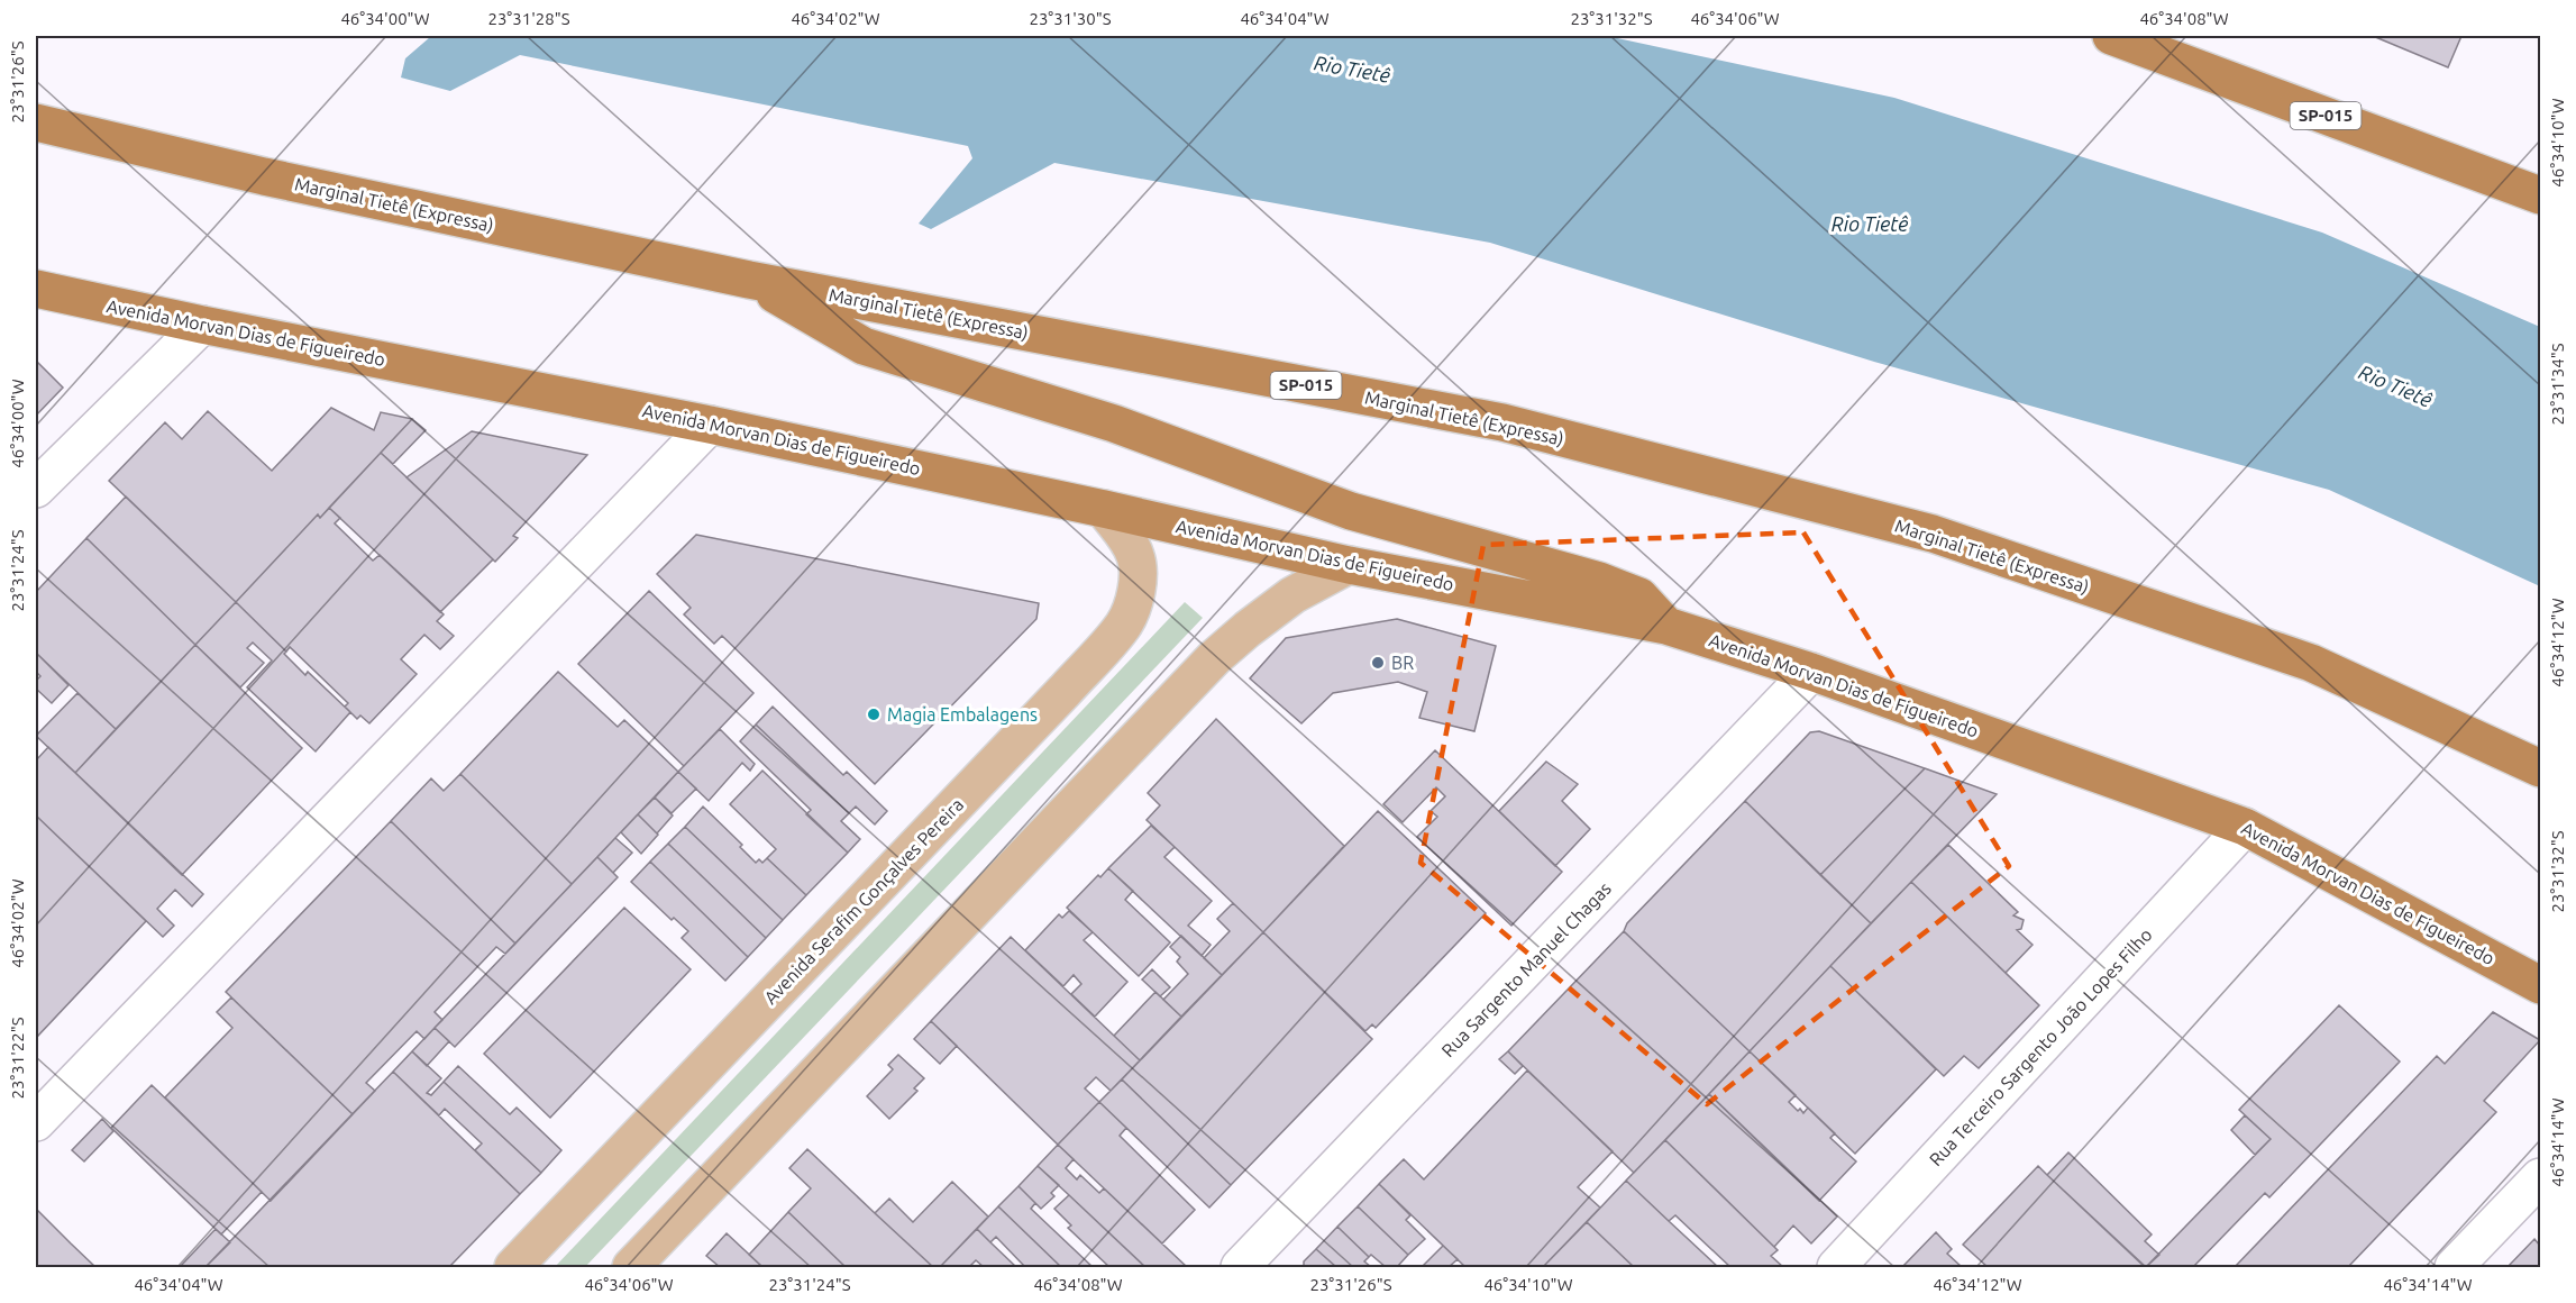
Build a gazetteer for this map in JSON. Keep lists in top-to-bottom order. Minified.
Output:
{"streets":{"highway":["SP-015","Marginal Tietê (Expressa)","Avenida Morvan Dias de Figueiredo"],"main road":["Avenida Serafim Gonçalves Pereira"],"street":["Rua Sargento Manuel Chagas","Rua Terceiro Sargento João Lopes Filho"]},"crossings":[["Avenida Morvan Dias de Figueiredo","Avenida Serafim Gonçalves Pereira"],["Avenida Morvan Dias de Figueiredo","Rua Sargento Manuel Chagas"],["Avenida Morvan Dias de Figueiredo","Rua Terceiro Sargento João Lopes Filho"]],"water":["Rio Tietê"],"places":["BR","Magia Embalagens"],"coordinates":["46°34'00\"W","23°31'28\"S","46°34'02\"W","23°31'30\"S","46°34'04\"W","23°31'32\"S","46°34'06\"W","46°34'08\"W","23°31'26\"S","46°34'10\"W","23°31'34\"S","23°31'24\"S","46°34'12\"W","23°31'22\"S","46°34'14\"W"]}
